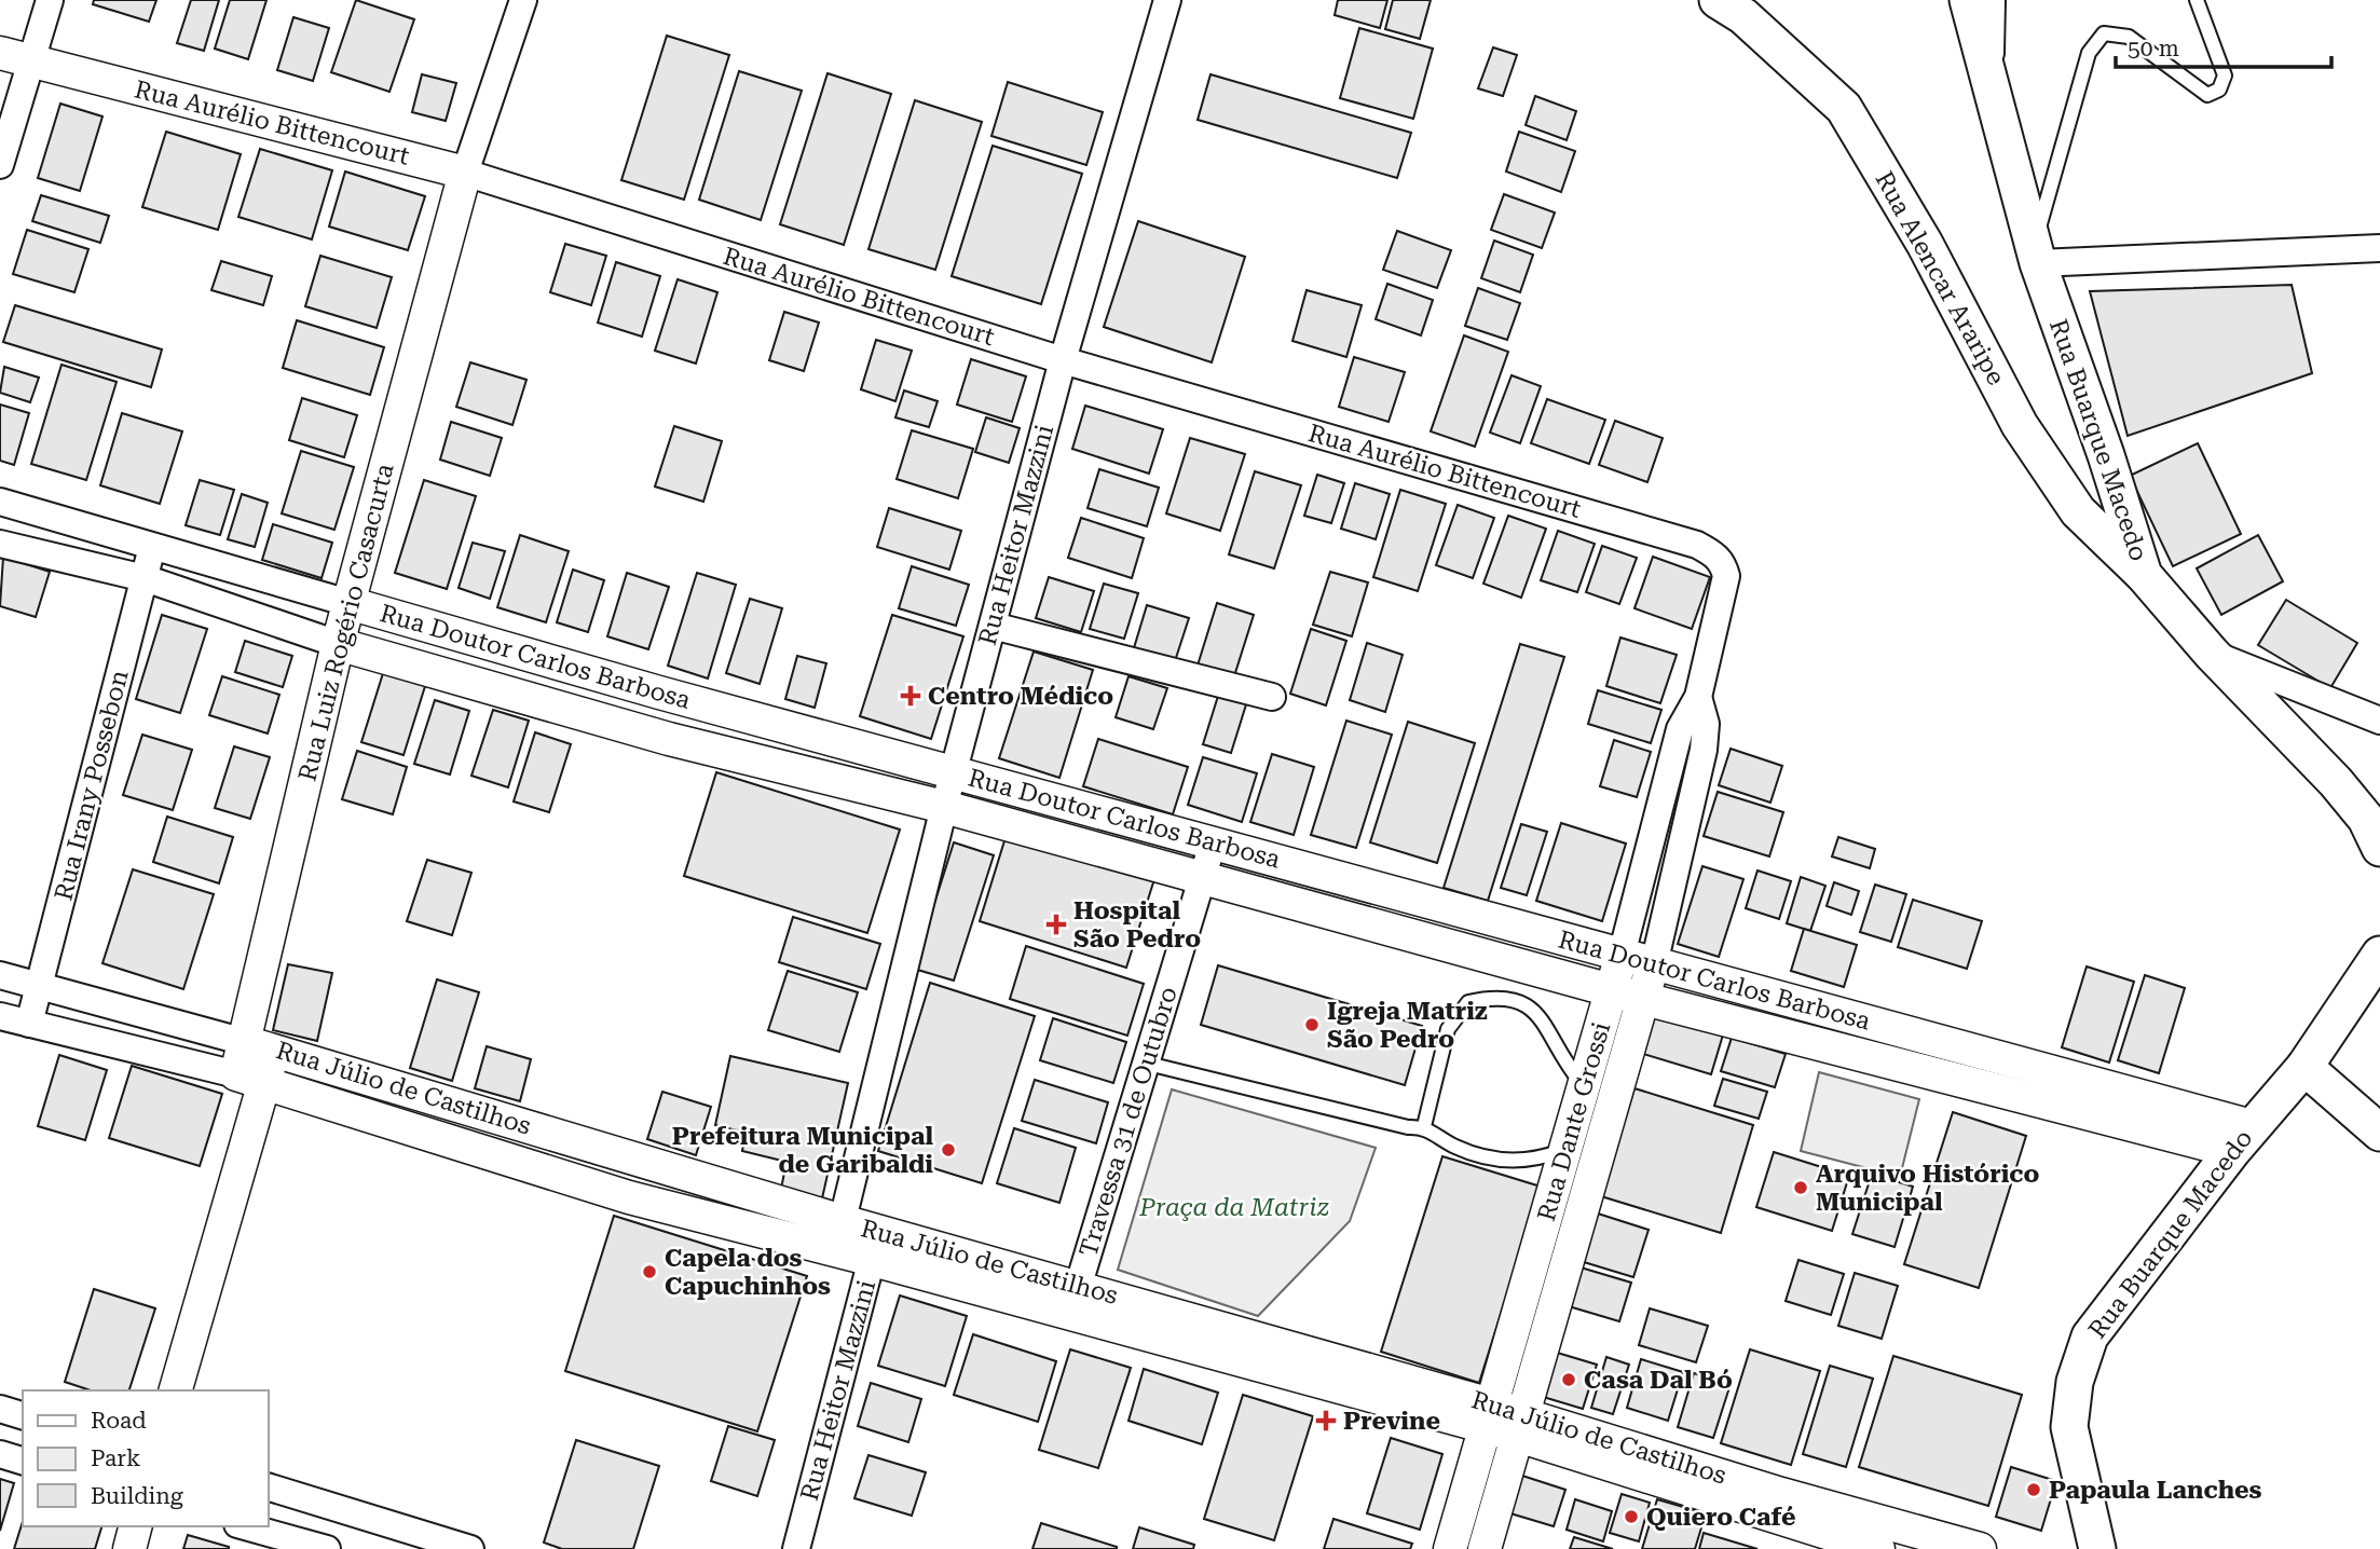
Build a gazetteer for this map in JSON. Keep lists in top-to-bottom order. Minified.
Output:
{"streets":{"main road":["Rua Alencar Araripe","Rua Buarque Macedo"],"street":["Rua Aurélio Bittencourt","Rua Heitor Mazzini","Rua Luiz Rogério Casacurta","Rua Doutor Carlos Barbosa","Rua Irany Possebon","Rua Júlio de Castilhos","Travessa 31 de Outubro","Rua Dante Grossi"]},"crossings":[["Rua Aurélio Bittencourt","Rua Heitor Mazzini"],["Rua Aurélio Bittencourt","Rua Luiz Rogério Casacurta"],["Rua Aurélio Bittencourt","Rua Dante Grossi"],["Rua Alencar Araripe","Rua Buarque Macedo"],["Rua Buarque Macedo","Rua Doutor Carlos Barbosa"],["Rua Heitor Mazzini","Rua Doutor Carlos Barbosa"],["Rua Heitor Mazzini","Rua Júlio de Castilhos"],["Rua Luiz Rogério Casacurta","Rua Doutor Carlos Barbosa"],["Rua Luiz Rogério Casacurta","Rua Júlio de Castilhos"],["Rua Doutor Carlos Barbosa","Rua Irany Possebon"],["Rua Doutor Carlos Barbosa","Travessa 31 de Outubro"],["Rua Doutor Carlos Barbosa","Rua Dante Grossi"],["Rua Irany Possebon","Rua Júlio de Castilhos"],["Rua Júlio de Castilhos","Travessa 31 de Outubro"],["Rua Júlio de Castilhos","Rua Dante Grossi"]],"parks":["Praça da Matriz"],"places":{"health":["Centro Médico","Hospital São Pedro","Previne"],"other":["Igreja Matriz São Pedro","Prefeitura Municipal de Garibaldi","Arquivo Histórico Municipal","Capela dos Capuchinhos","Casa Dal Bó","Papaula Lanches","Quiero Café"]},"legend":["Road","Park","Building"],"scale_bar":"50 m"}
